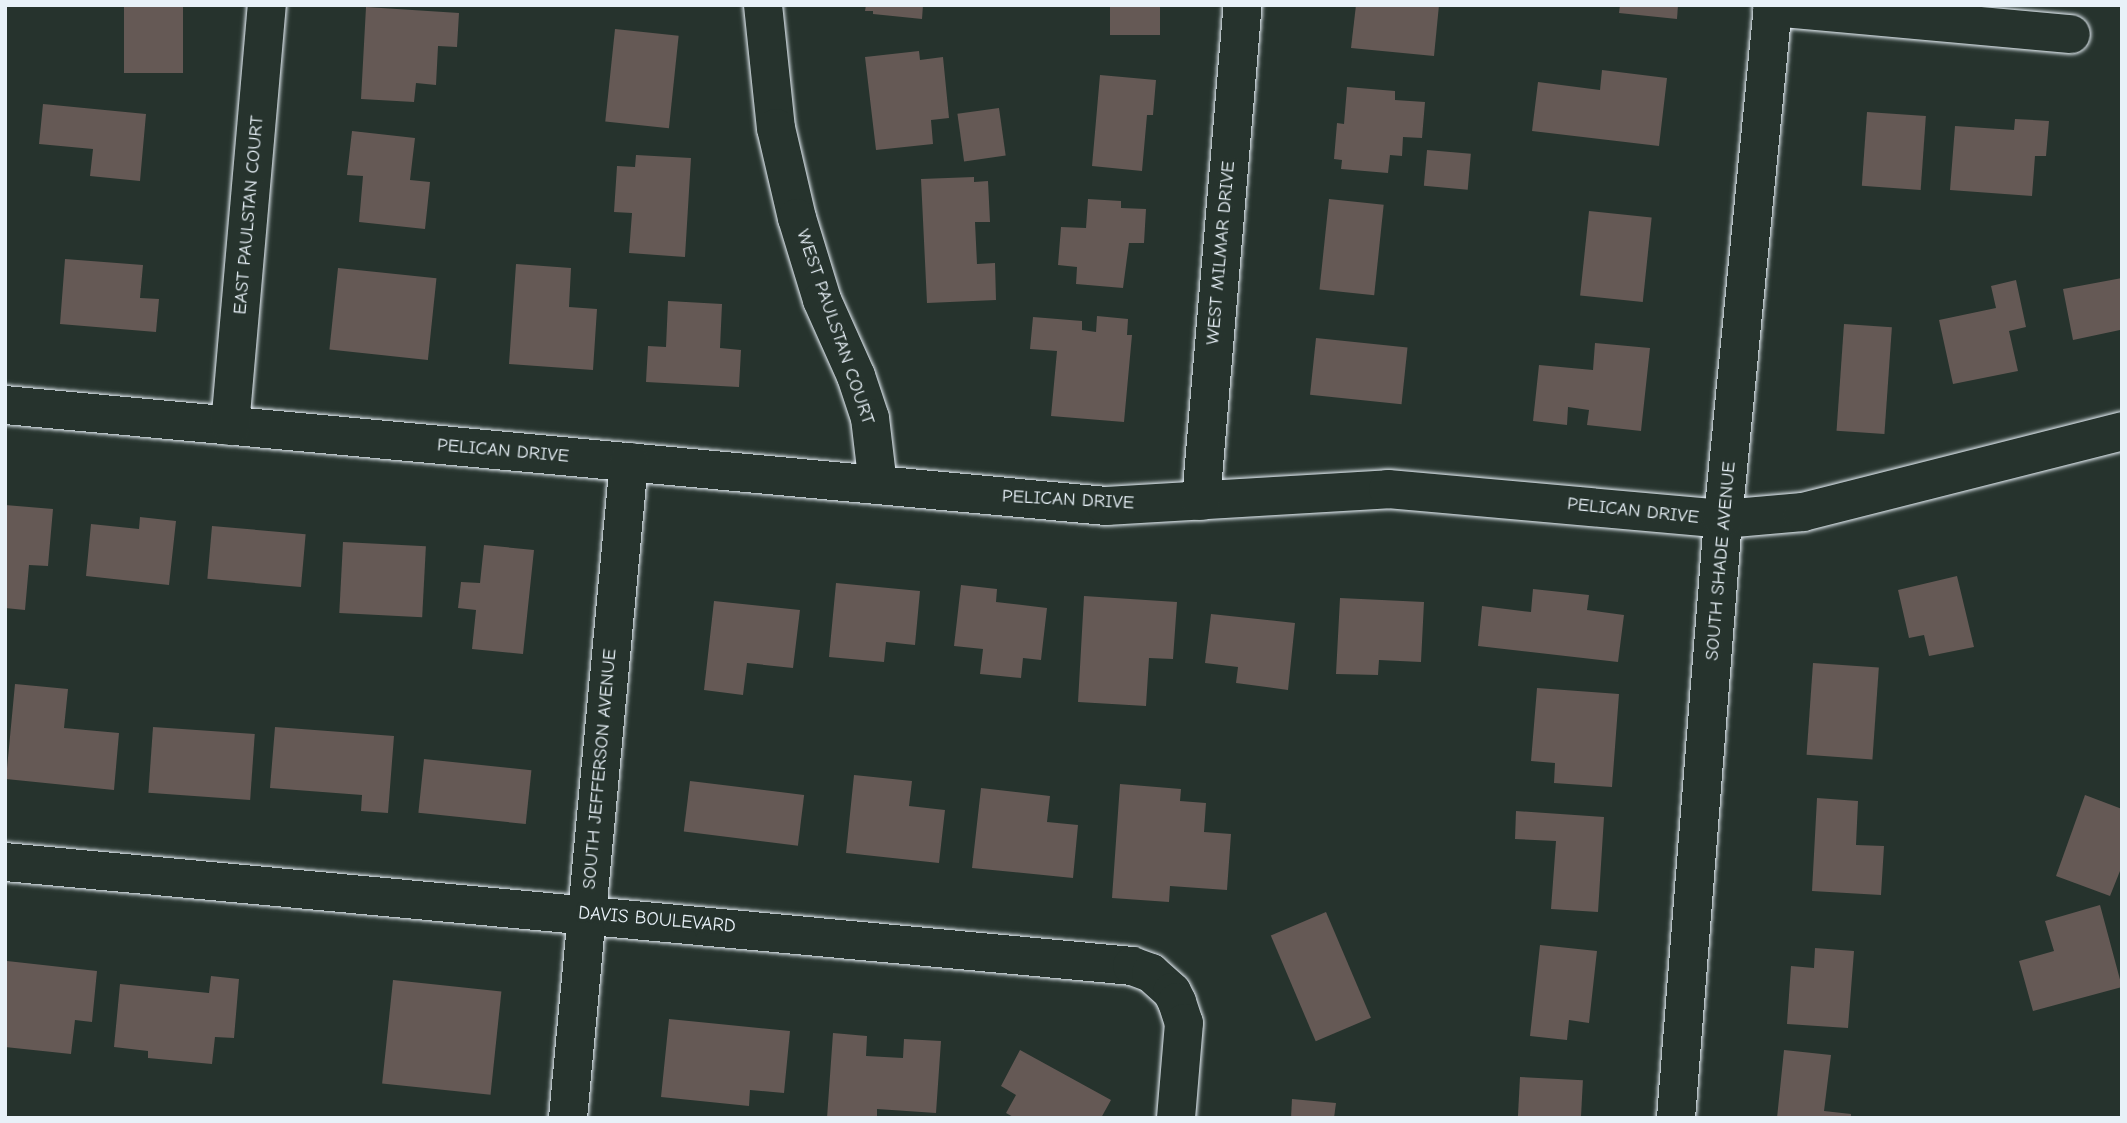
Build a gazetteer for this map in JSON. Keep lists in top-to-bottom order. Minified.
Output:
{"streets":{"street":["EAST PAULSTAN COURT","WEST MILMAR DRIVE","WEST PAULSTAN COURT","PELICAN DRIVE","SOUTH SHADE AVENUE","SOUTH JEFFERSON AVENUE","DAVIS BOULEVARD"]},"crossings":[["EAST PAULSTAN COURT","PELICAN DRIVE"],["WEST MILMAR DRIVE","PELICAN DRIVE"],["WEST PAULSTAN COURT","PELICAN DRIVE"],["PELICAN DRIVE","SOUTH SHADE AVENUE"],["PELICAN DRIVE","SOUTH JEFFERSON AVENUE"],["SOUTH JEFFERSON AVENUE","DAVIS BOULEVARD"]]}
